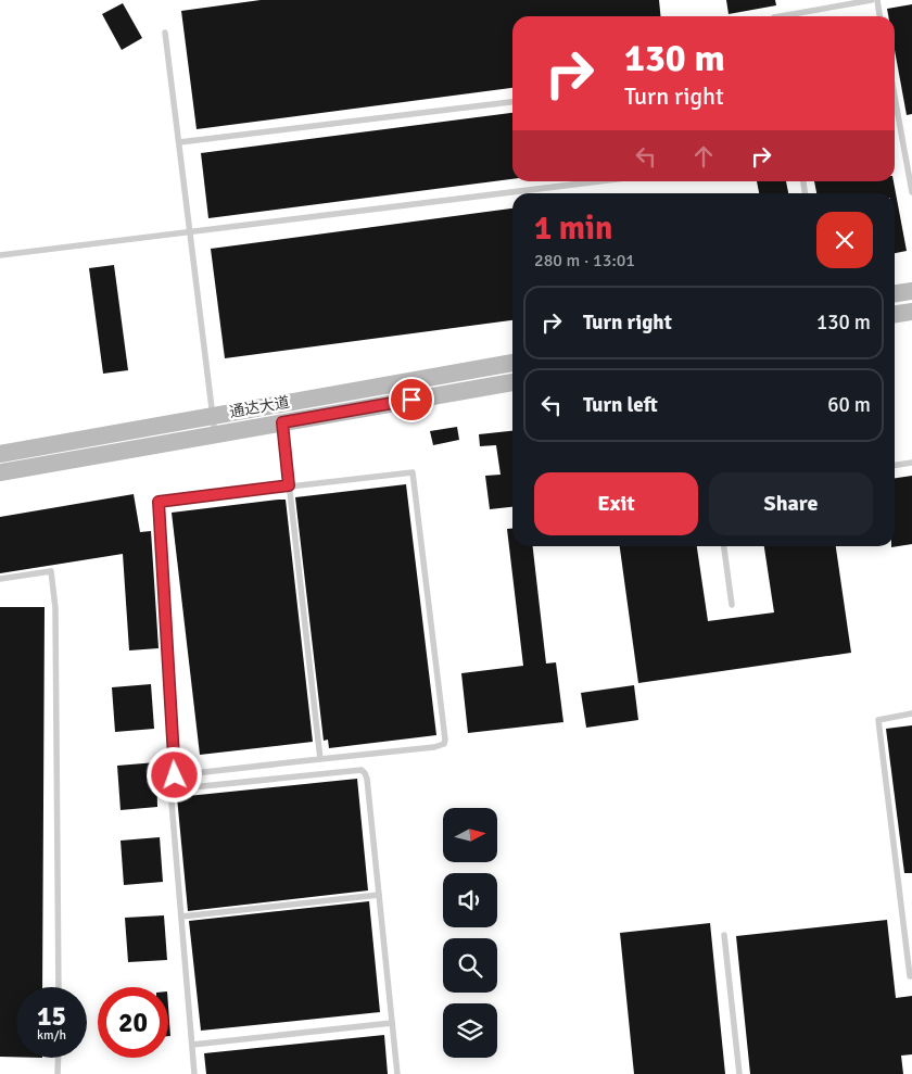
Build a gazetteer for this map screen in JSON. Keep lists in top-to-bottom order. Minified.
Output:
{"streets":{"main road":["通达大道"]},"north":"right","page":{"turn":["130 m","Turn right"],"heading":["1 min","280 m · 13:01"],"list":[{"name":"Turn right","value":"130 m"},{"name":"Turn left","value":"60 m"}],"buttons":["Exit","Share"],"speed":"15 km/h","limit":"20"}}
